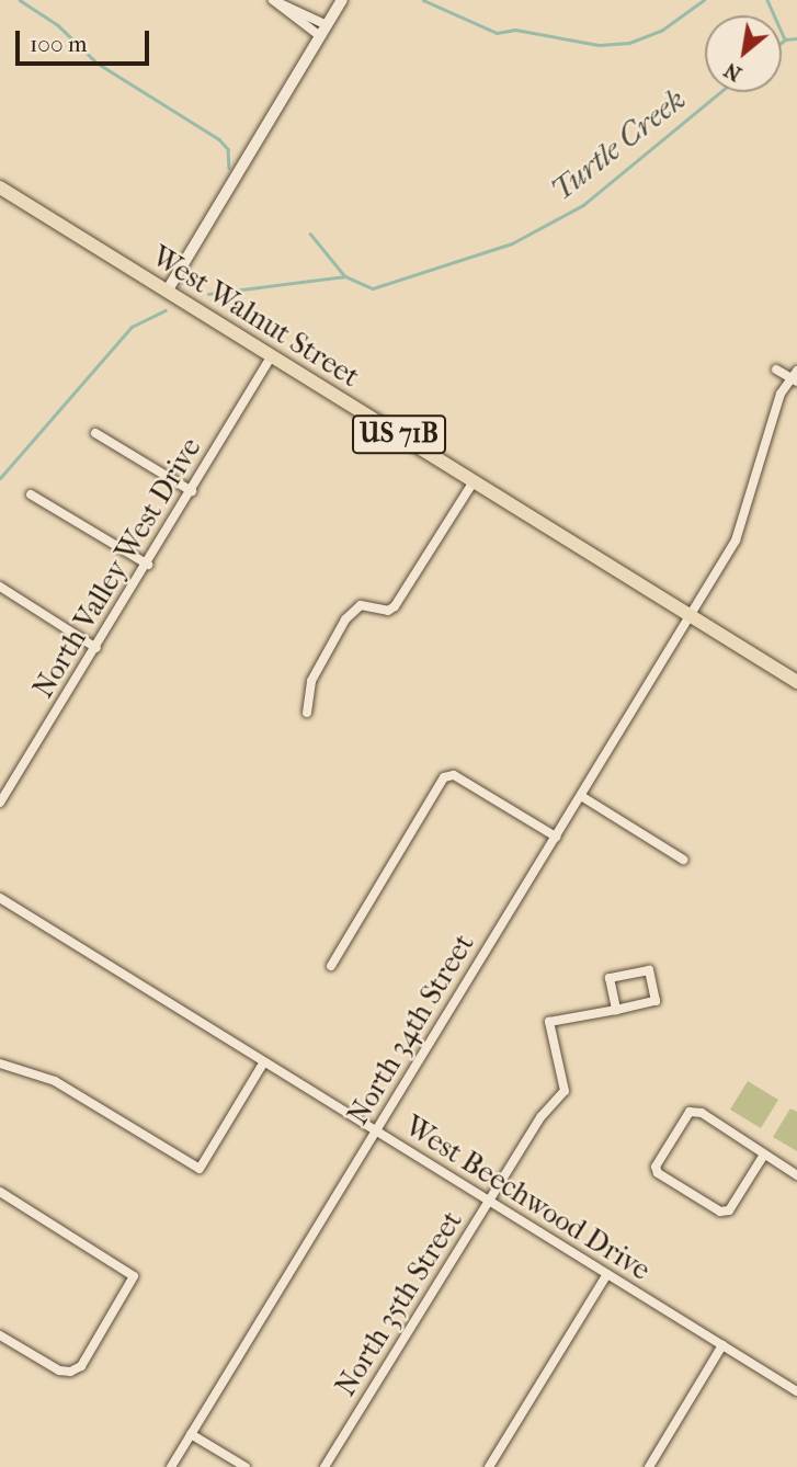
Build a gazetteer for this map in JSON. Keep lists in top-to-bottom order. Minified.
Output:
{"streets":{"main road":["West Walnut Street","US 71B"],"street":["North Valley West Drive","North 34th Street","West Beechwood Drive","North 35th Street"]},"crossings":[["West Walnut Street","North Valley West Drive"],["West Walnut Street","North 34th Street"],["North 34th Street","West Beechwood Drive"],["West Beechwood Drive","North 35th Street"]],"water":["Turtle Creek"],"scale_bar":"100 m","north":"bottom left"}
